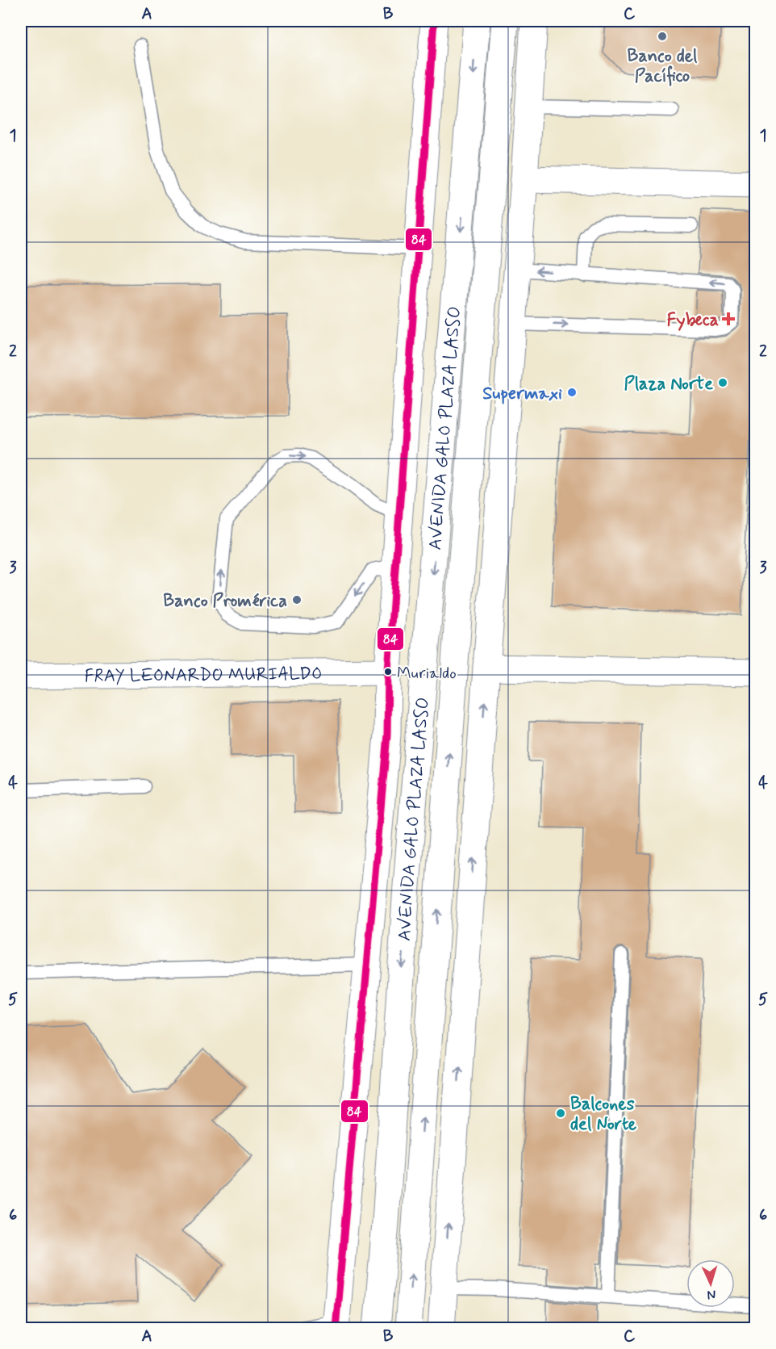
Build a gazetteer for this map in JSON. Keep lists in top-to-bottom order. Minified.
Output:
{"streets":{"main road":["AVENIDA GALO PLAZA LASSO","FRAY LEONARDO MURIALDO"]},"crossings":[["AVENIDA GALO PLAZA LASSO","FRAY LEONARDO MURIALDO"]],"places":{"other":["Banco del Pacífico","Plaza Norte","Supermaxi","Banco Promérica","Murialdo","Balcones del Norte"],"health":["Fybeca"]},"lines":["transit line 84"],"north":"bottom","grid":{"columns":["A","B","C"],"rows":["1","2","3","4","5","6"]}}
